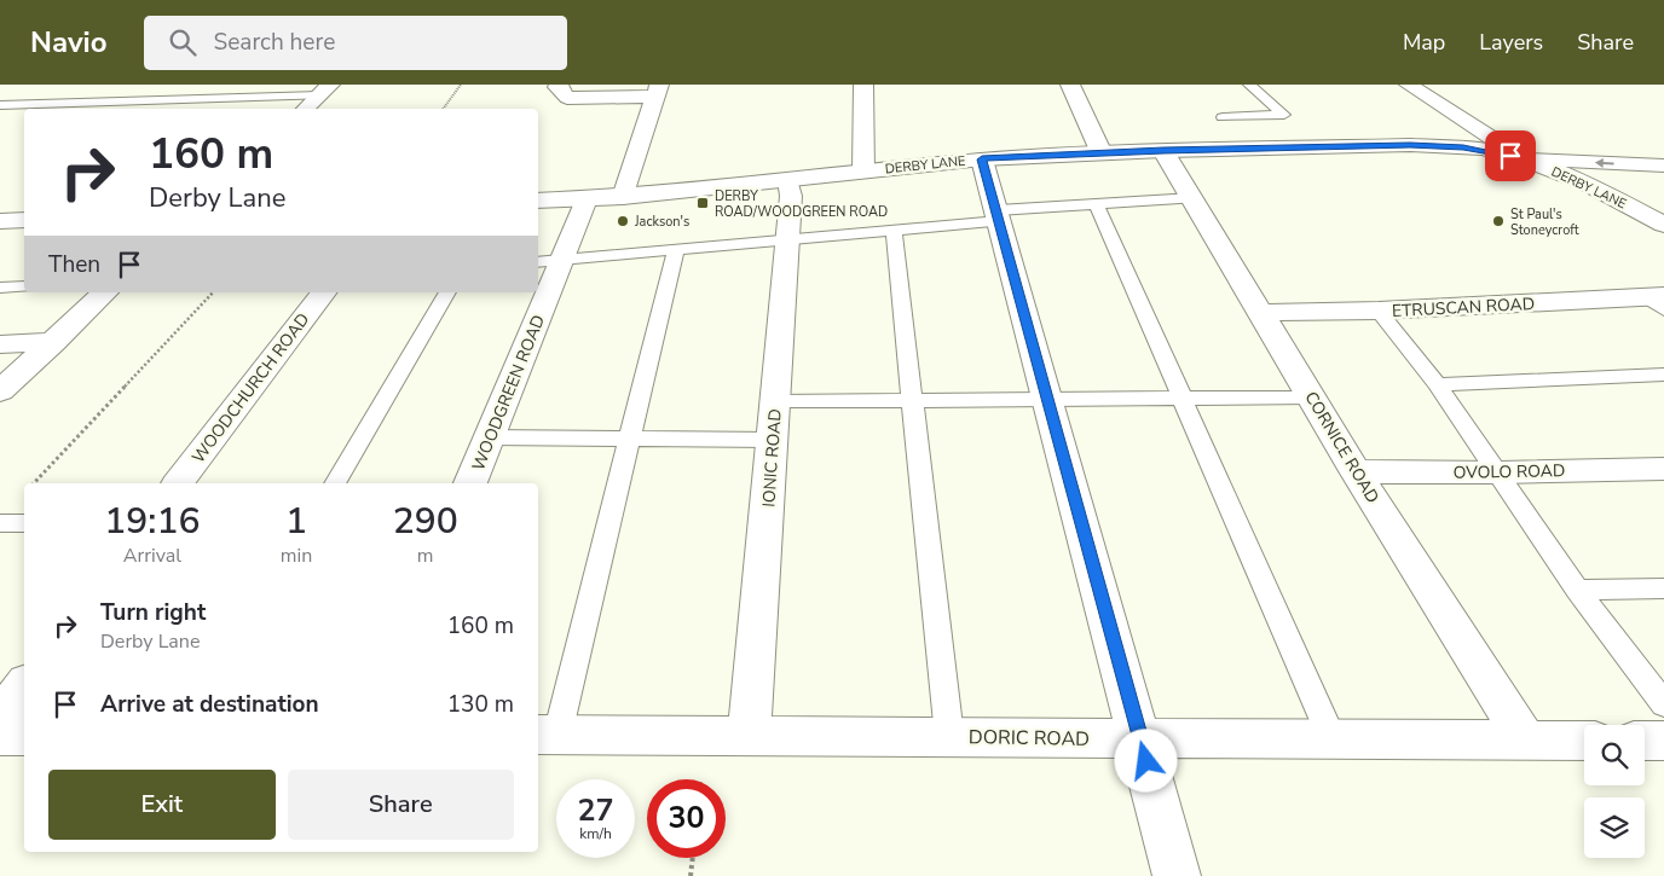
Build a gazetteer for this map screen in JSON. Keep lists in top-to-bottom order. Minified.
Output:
{"streets":{"street":["DERBY LANE","ETRUSCAN ROAD","WOODCHURCH ROAD","WOODGREEN ROAD","CORNICE ROAD","IONIC ROAD","OVOLO ROAD","DORIC ROAD"]},"crossings":[["DERBY LANE","WOODGREEN ROAD"],["DERBY LANE","CORNICE ROAD"],["DERBY LANE","IONIC ROAD"],["ETRUSCAN ROAD","CORNICE ROAD"],["CORNICE ROAD","OVOLO ROAD"],["CORNICE ROAD","DORIC ROAD"],["IONIC ROAD","DORIC ROAD"]],"places":{"transit":["DERBY ROAD/WOODGREEN ROAD"],"other":["Jackson's","St Paul's Stoneycroft"]},"page":{"header":"Navio","search":"Search here","nav":["Map","Layers","Share"],"turn":["160 m","Derby Lane"],"then":"Then","eta":["19:16","Arrival","1","min","290","m"],"list":[{"name":"Turn right","note":"Derby Lane","value":"160 m"},{"name":"Arrive at destination","value":"130 m"}],"buttons":["Exit","Share"],"speed":"27 km/h","limit":"30"}}
